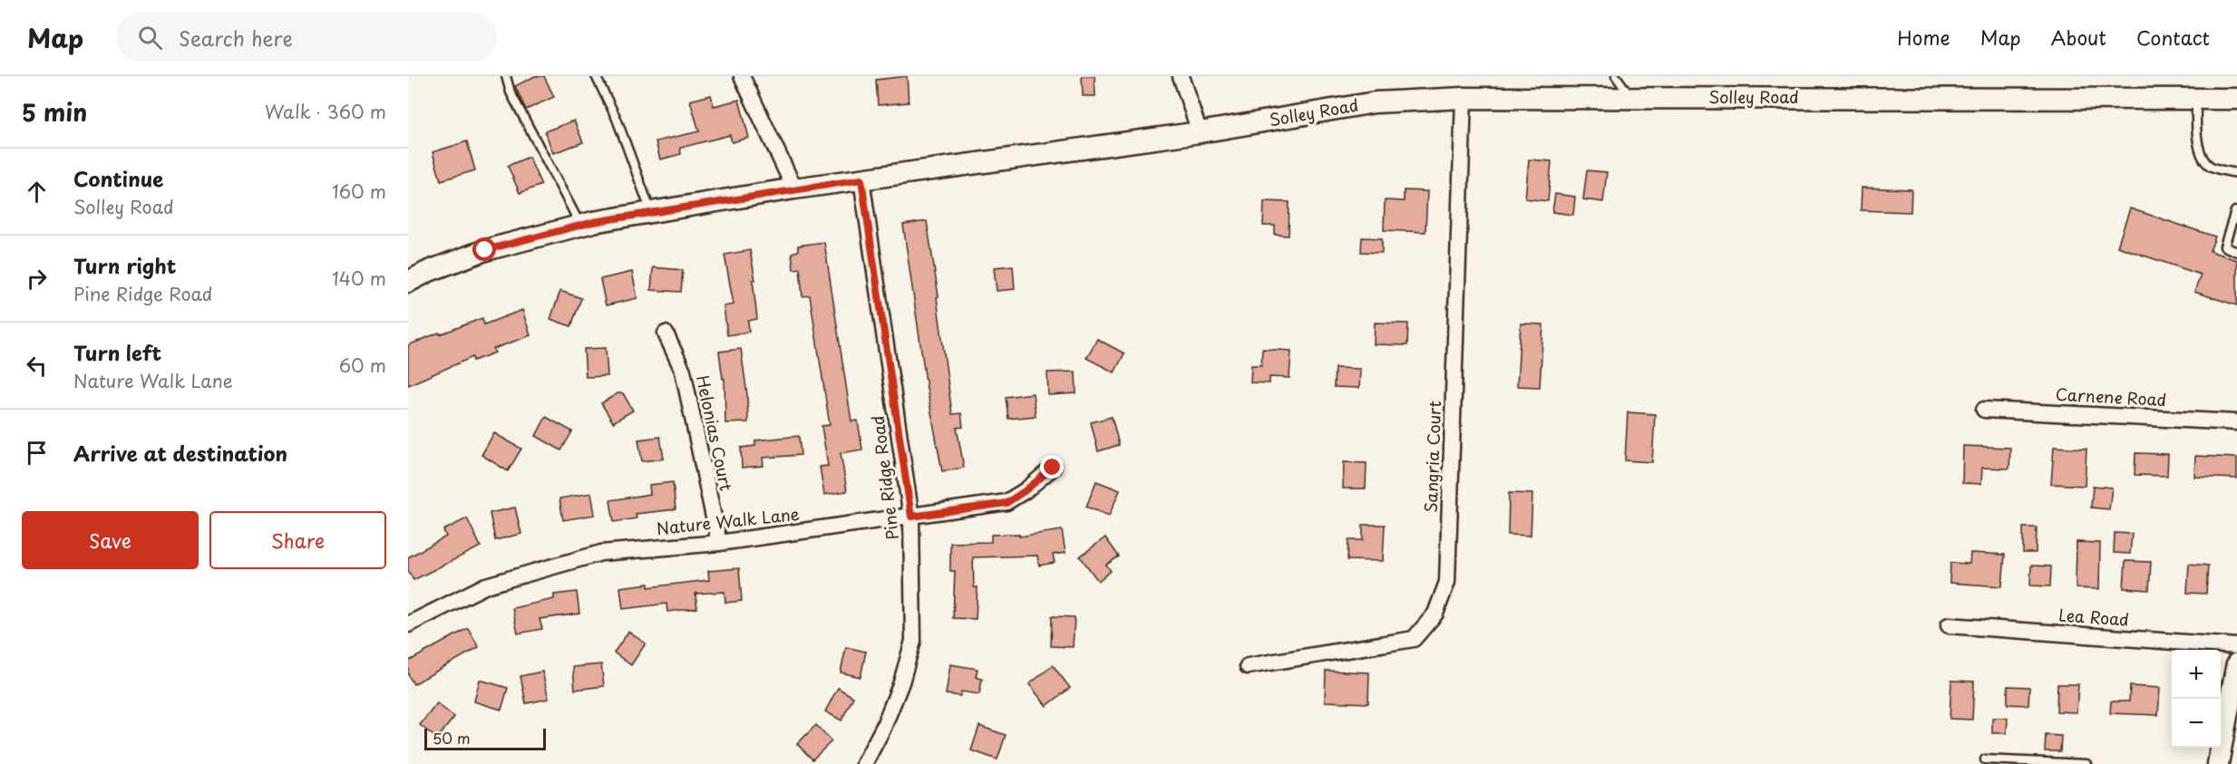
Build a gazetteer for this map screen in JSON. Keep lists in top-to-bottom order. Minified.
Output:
{"streets":{"main road":["Solley Road"],"street":["Carnene Road","Helonias Court","Sangria Court","Pine Ridge Road","Nature Walk Lane","Lea Road"]},"crossings":[["Solley Road","Sangria Court"],["Solley Road","Pine Ridge Road"],["Helonias Court","Nature Walk Lane"],["Pine Ridge Road","Nature Walk Lane"]],"scale_bar":"50 m","page":{"header":"Map","search":"Search here","nav":["Home","Map","About","Contact"],"heading":["5 min","Walk · 360 m"],"list":[["Continue","Solley Road","160 m"],["Turn right","Pine Ridge Road","140 m"],["Turn left","Nature Walk Lane","60 m"],"Arrive at destination"],"buttons":["Save","Share"],"map_buttons":["+","−"],"scale":"50 m"}}
